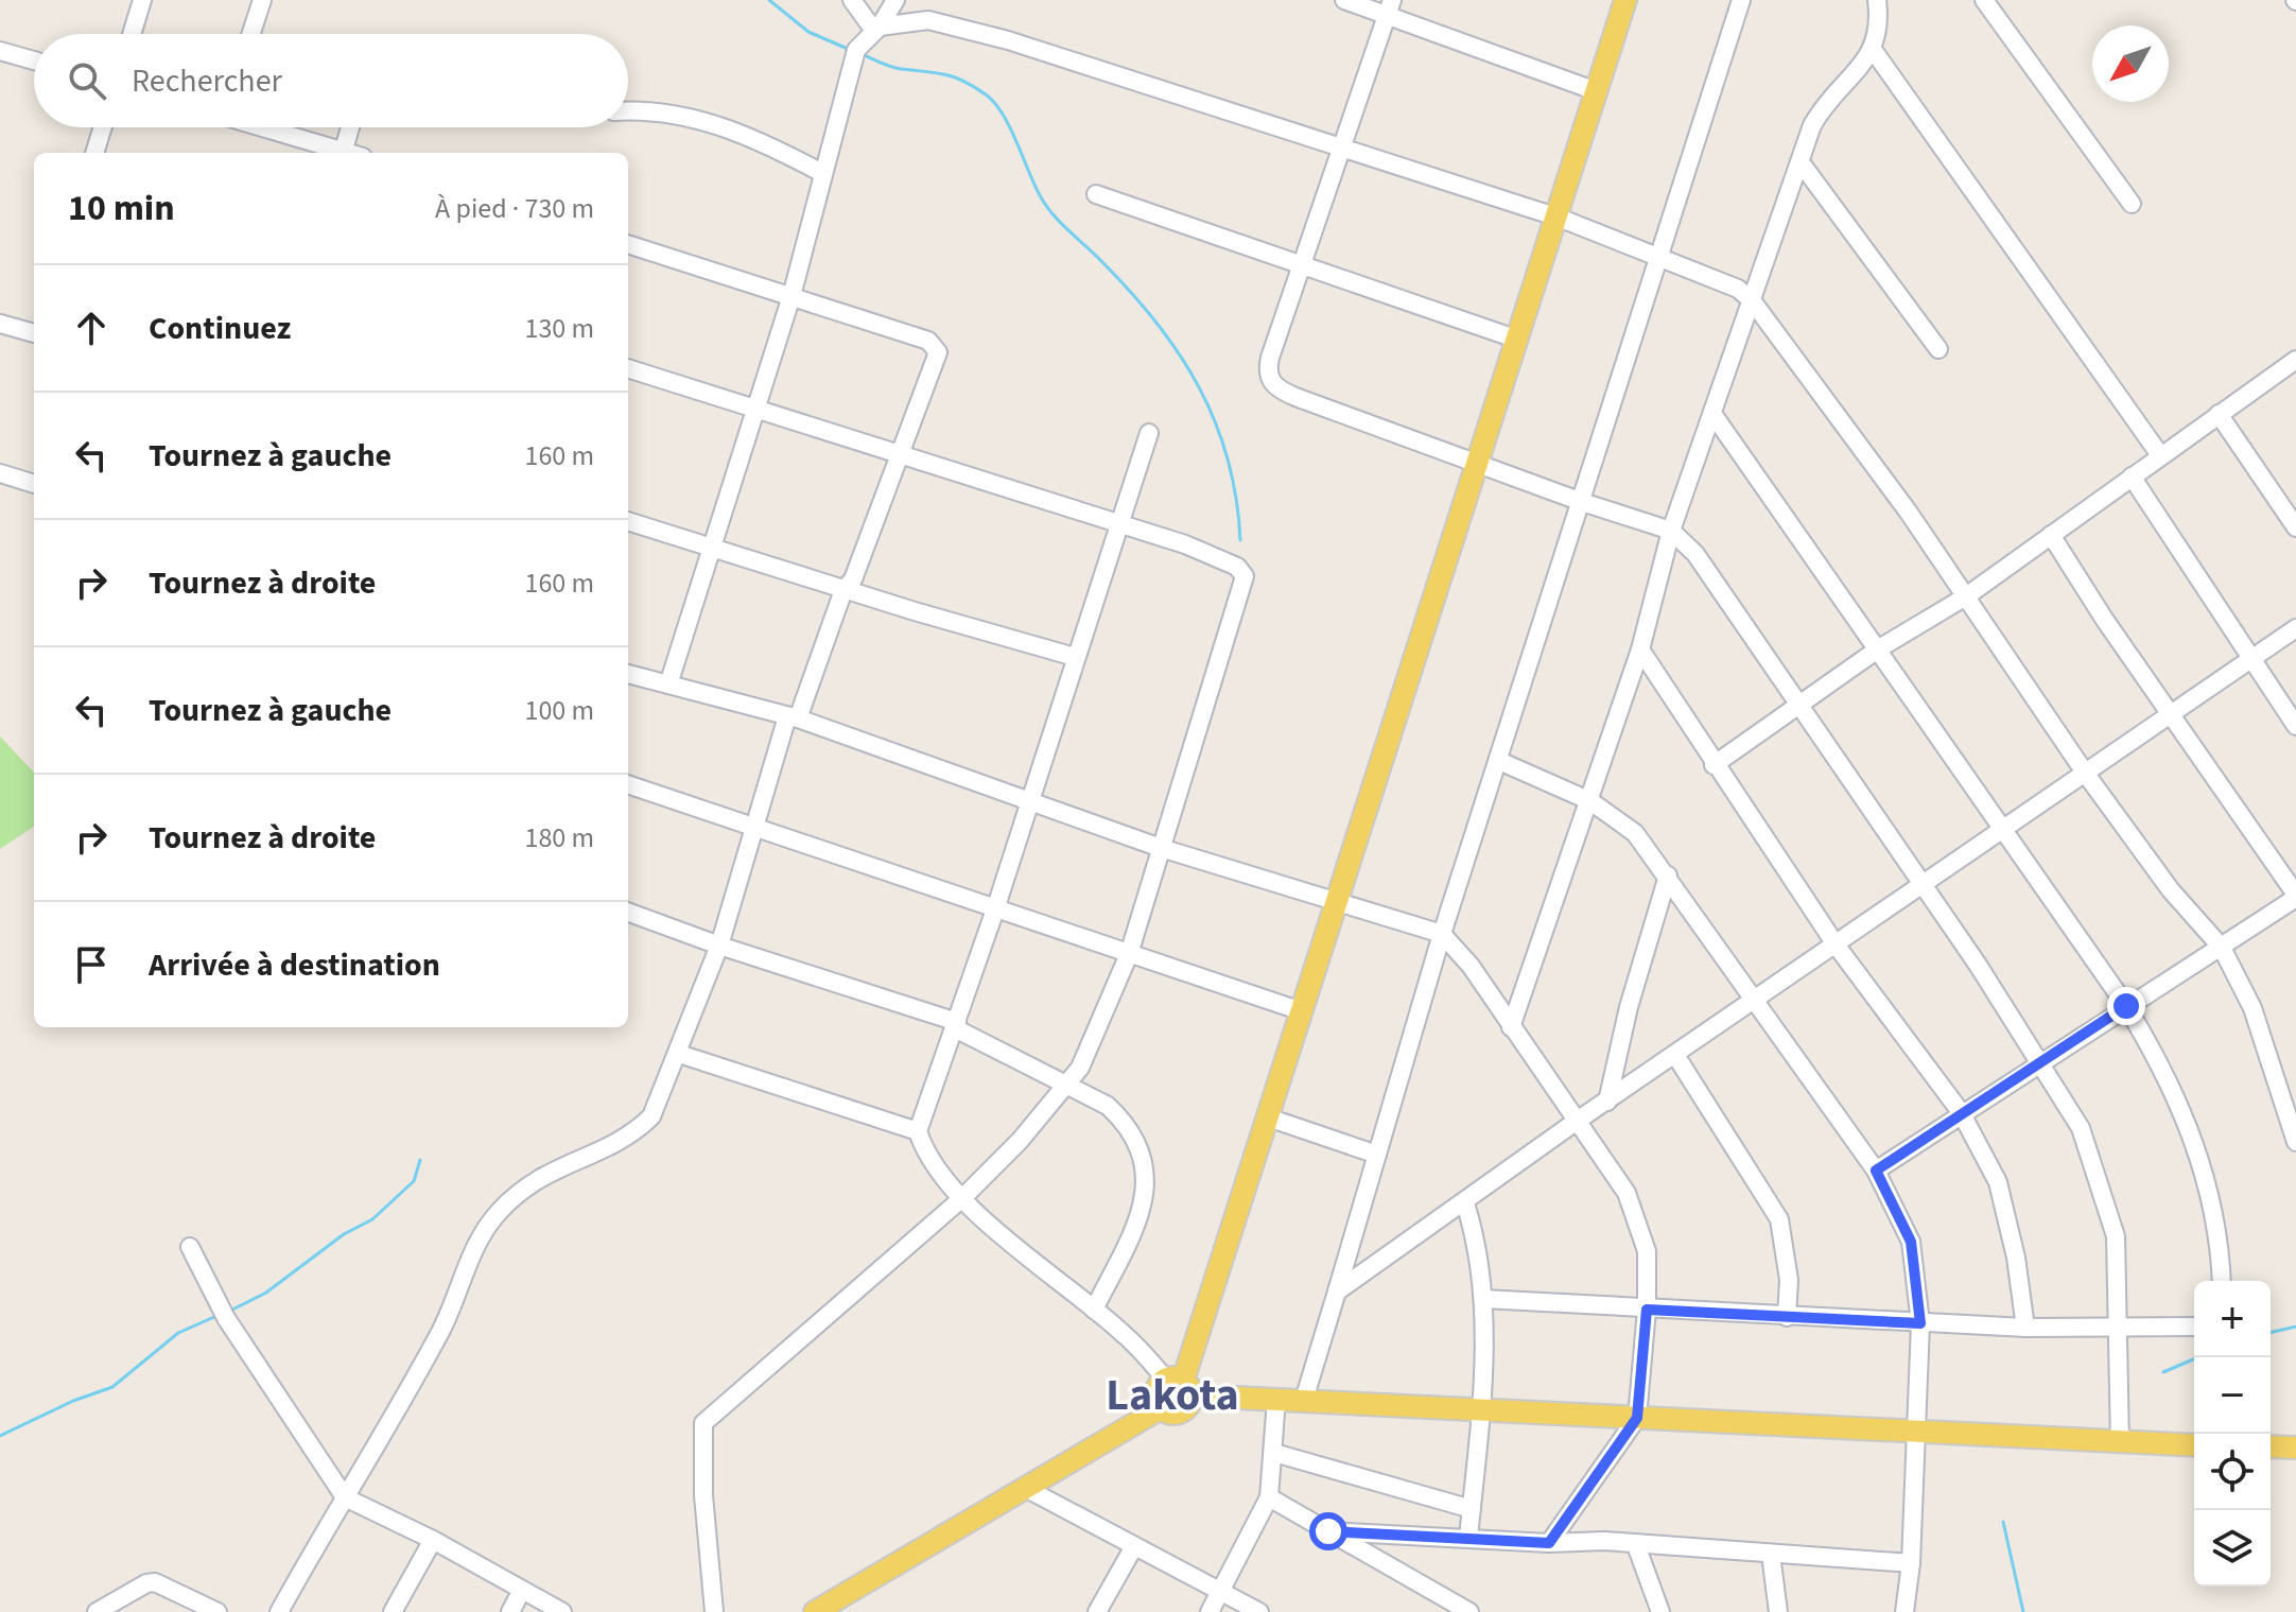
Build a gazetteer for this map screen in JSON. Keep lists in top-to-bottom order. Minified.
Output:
{"districts":["Lakota"],"north":"bottom left","page":{"search":"Rechercher","heading":["10 min","À pied · 730 m"],"list":[["Continuez","130 m"],["Tournez à gauche","160 m"],["Tournez à droite","160 m"],["Tournez à gauche","100 m"],["Tournez à droite","180 m"],"Arrivée à destination"],"map_buttons":["+","−"]}}
